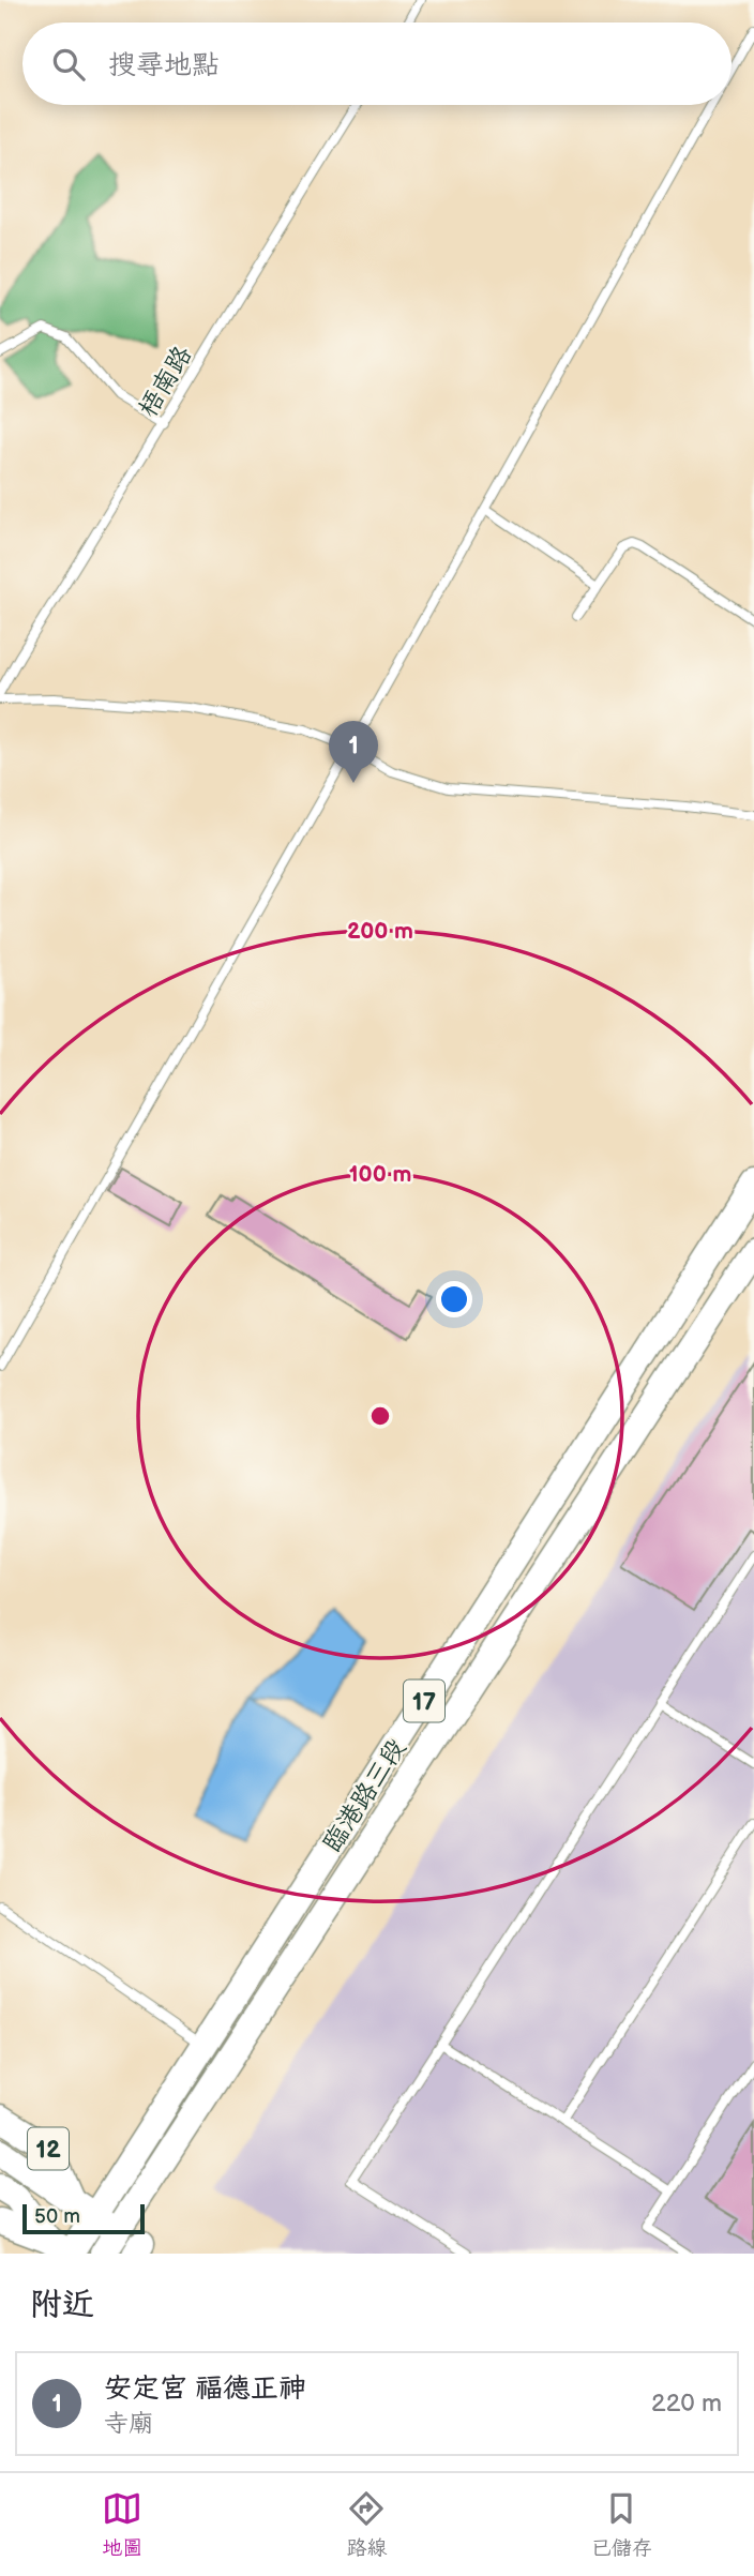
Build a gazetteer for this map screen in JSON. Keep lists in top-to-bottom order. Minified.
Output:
{"streets":{"main road":["17","臨港路三段","12"],"lane":["梧南路"]},"crossings":[["17","臨港路三段"],["17","12"],["臨港路三段","12"]],"scale_bar":"50 m","page":{"search":"搜尋地點","pins":"1","scale":"50 m","heading":"附近","list":[{"mark":"1","name":"安定宮 福德正神","note":"寺廟","value":"220 m"}],"nav":["地圖","路線","已儲存"]},"rings":["200 m","100 m"]}
